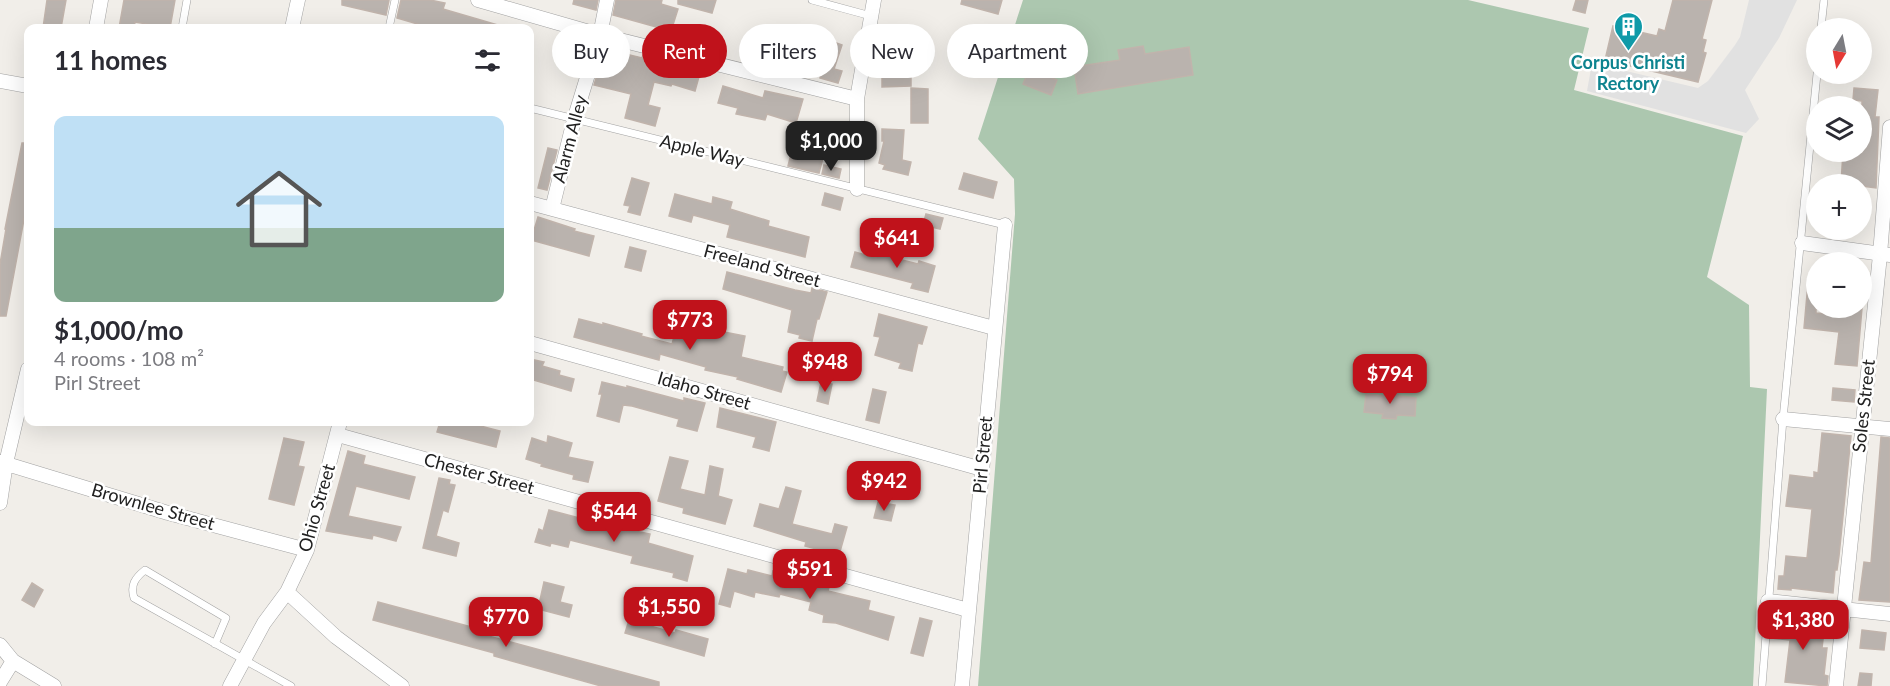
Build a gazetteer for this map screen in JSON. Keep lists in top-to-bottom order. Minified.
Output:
{"streets":{"street":["Alarm Alley","Freeland Street","Idaho Street","Soles Street","Pirl Street","Chester Street","Brownlee Street","Ohio Street"],"lane":["Apple Way"]},"crossings":[["Alarm Alley","Apple Way"],["Alarm Alley","Freeland Street"],["Apple Way","Pirl Street"],["Freeland Street","Pirl Street"],["Idaho Street","Pirl Street"],["Pirl Street","Chester Street"],["Chester Street","Ohio Street"],["Brownlee Street","Ohio Street"]],"places":{"building":["Corpus Christi Rectory"]},"north":"bottom","page":{"map_buttons":["+","−"],"chip":["Buy","Rent","Filters","New","Apartment"],"heading":"11 homes","list":[{"name":"$1,000/mo","note":"4 rooms · 108 m² · Pirl Street"}],"price":["$1,000","$641","$773","$948","$794","$942","$544","$591","$1,550","$770","$1,380"]}}
